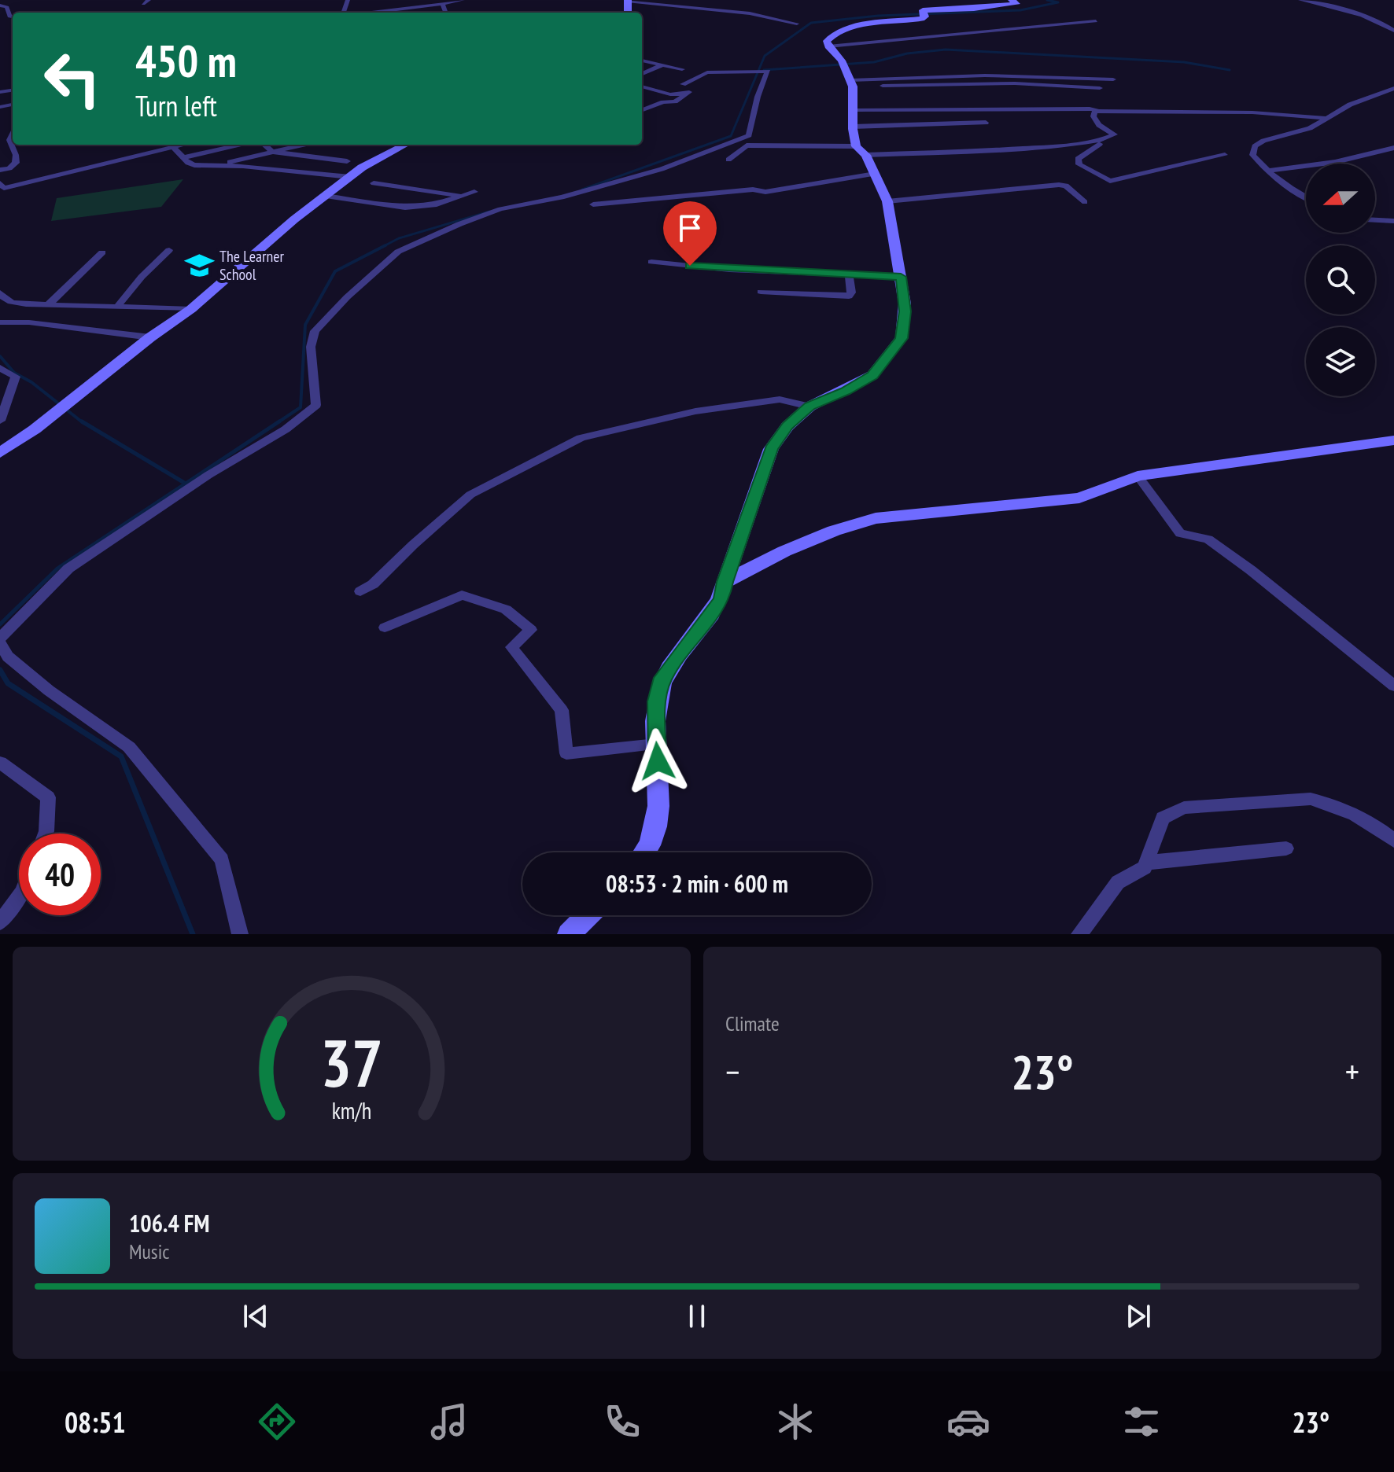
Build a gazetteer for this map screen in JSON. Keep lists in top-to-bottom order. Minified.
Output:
{"places":{"school or university":["The Learner School"]},"north":"left","page":{"turn":["450 m","Turn left"],"limit":"40","trip":"08:53 · 2 min · 600 m","tile":"Climate","heat":["−","23°","+"],"song":["106.4 FM","Music"],"tabs":["08:51","23°"],"gauge":["37","km/h"]}}
